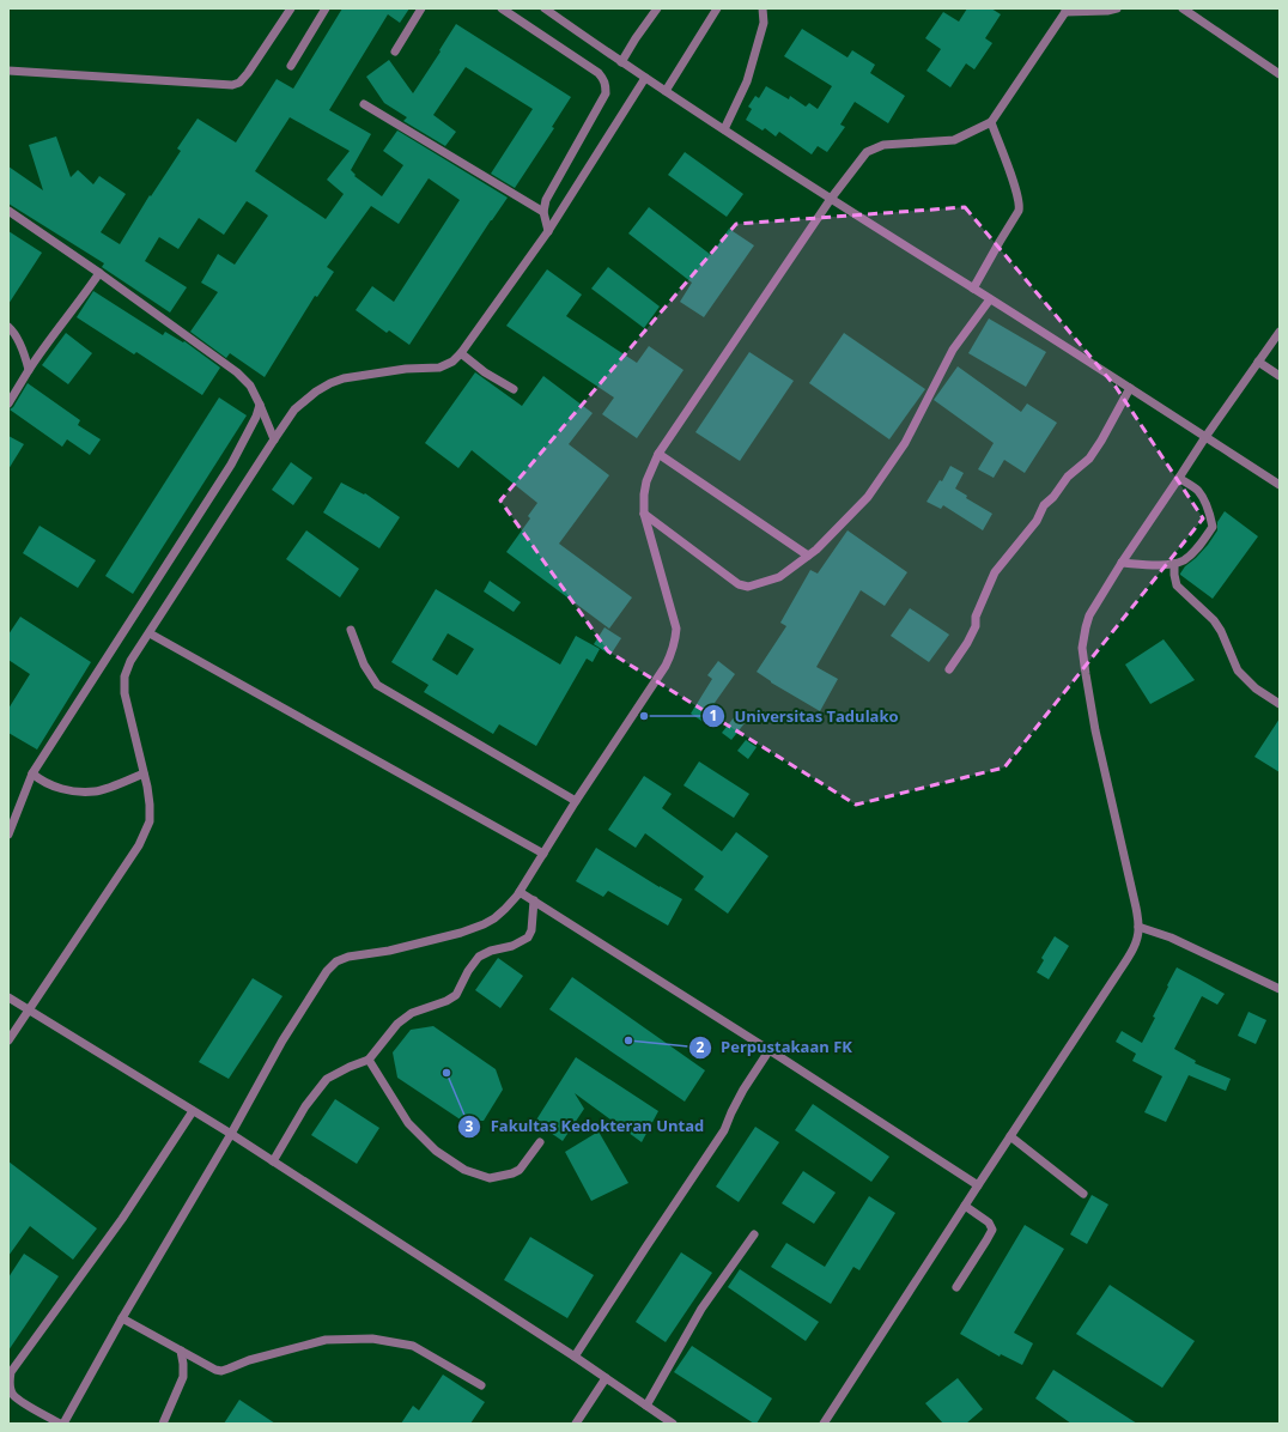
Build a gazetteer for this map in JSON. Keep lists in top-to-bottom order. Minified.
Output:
{"places":["Universitas Tadulako","Perpustakaan FK","Fakultas Kedokteran Untad"]}
